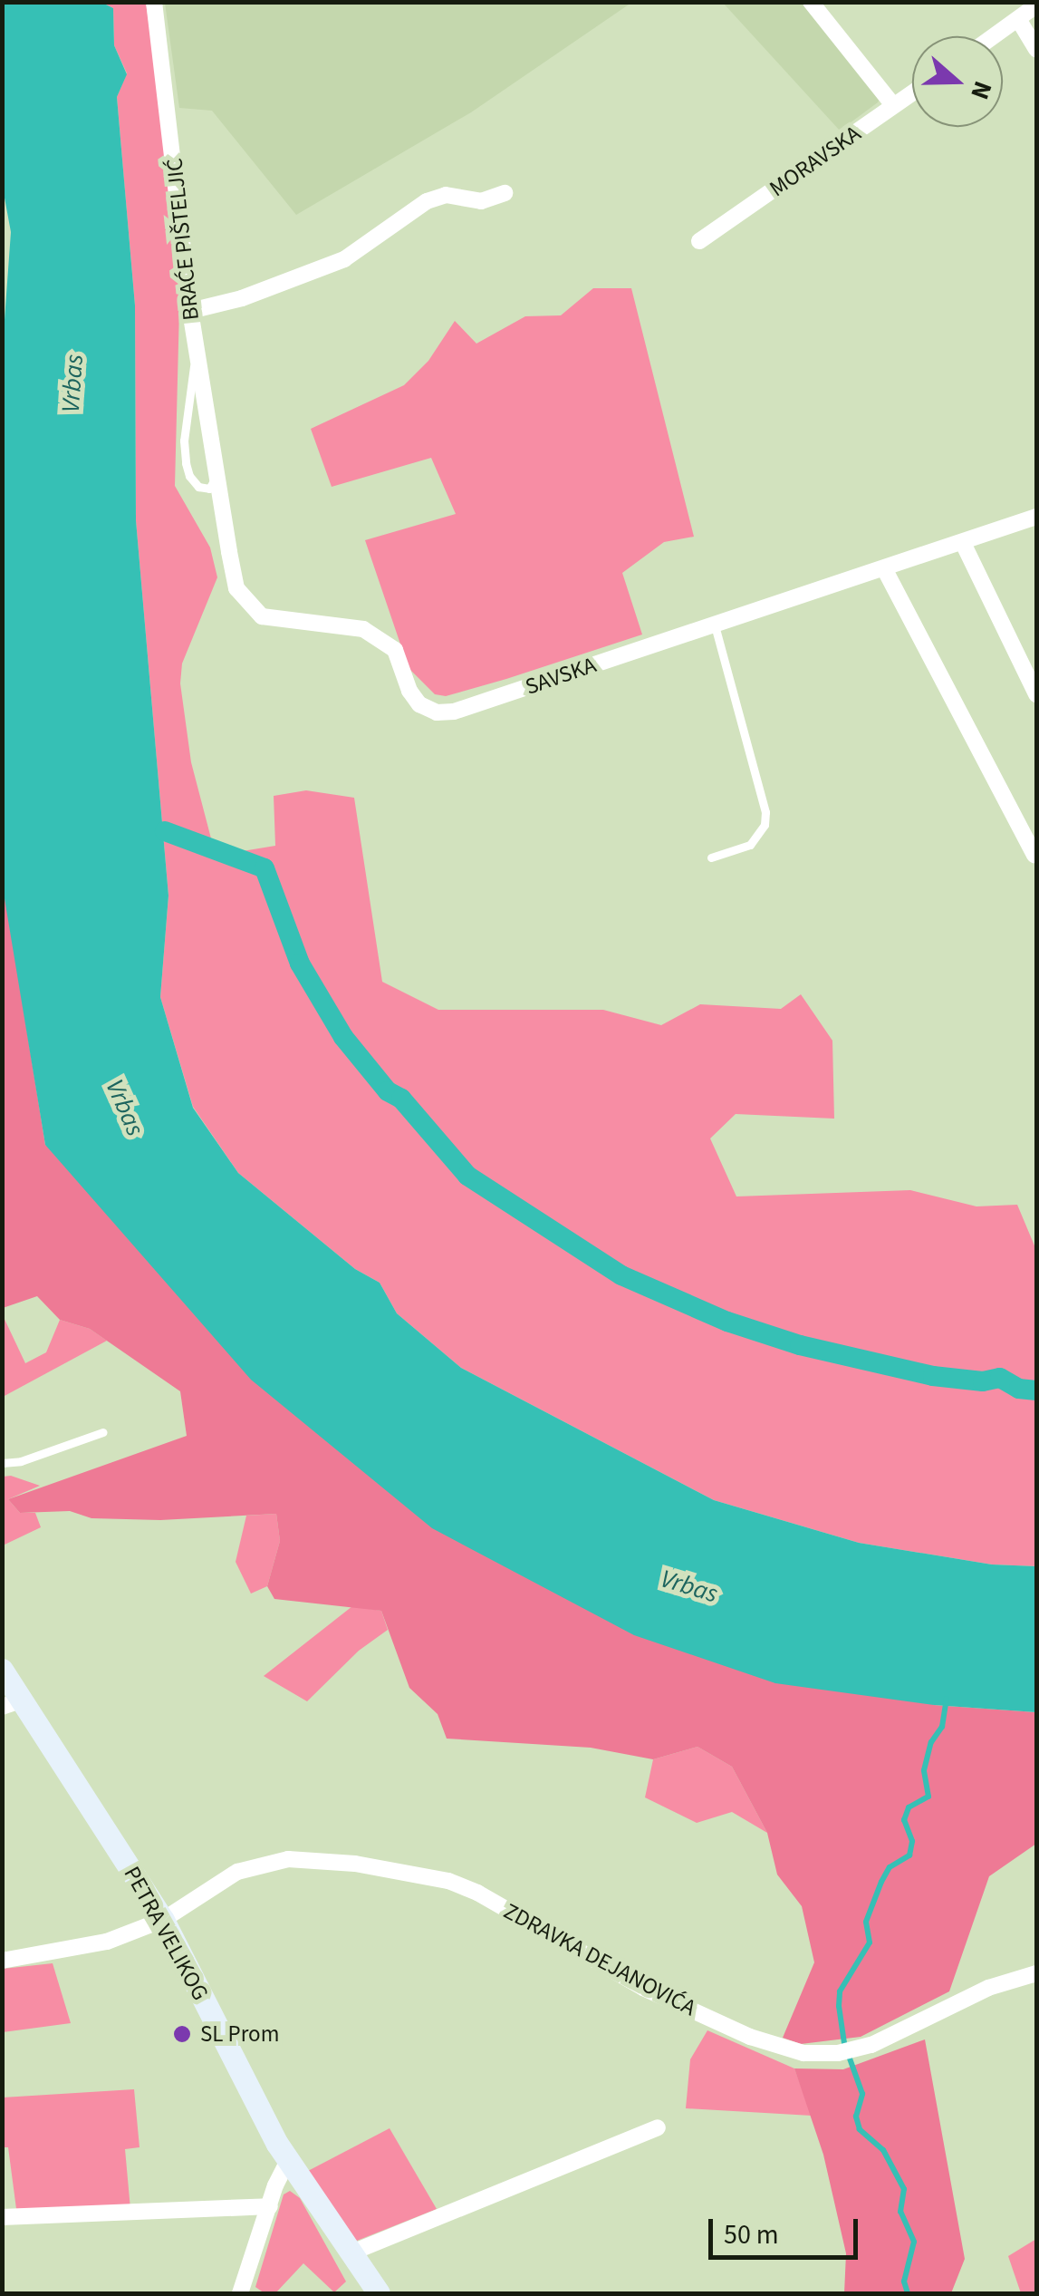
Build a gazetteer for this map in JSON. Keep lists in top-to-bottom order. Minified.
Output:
{"streets":{"street":["MORAVSKA","BRAĆE PIŠTELJIĆ","SAVSKA","PETRA VELIKOG","ZDRAVKA DEJANOVIĆA"]},"crossings":[["BRAĆE PIŠTELJIĆ","SAVSKA"],["PETRA VELIKOG","ZDRAVKA DEJANOVIĆA"]],"water":["Vrbas"],"places":["SL Prom"],"scale_bar":"50 m","north":"right"}
